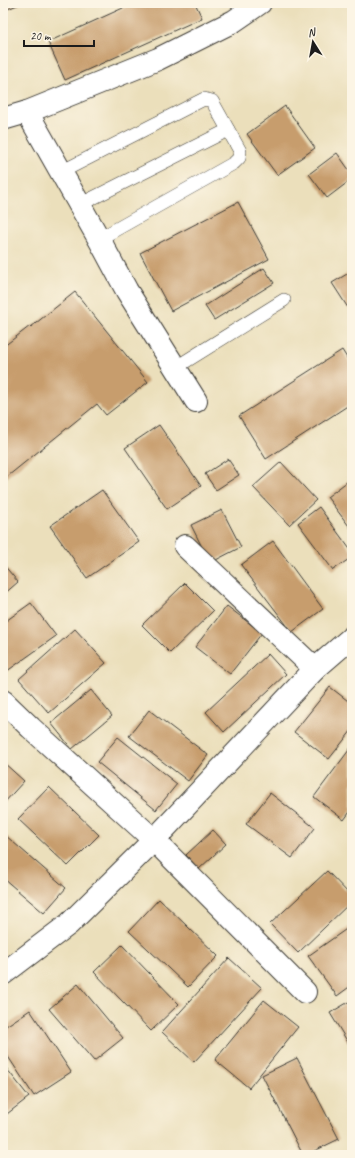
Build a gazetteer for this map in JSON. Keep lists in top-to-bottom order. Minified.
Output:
{"scale_bar":"20 m","north":"top"}
